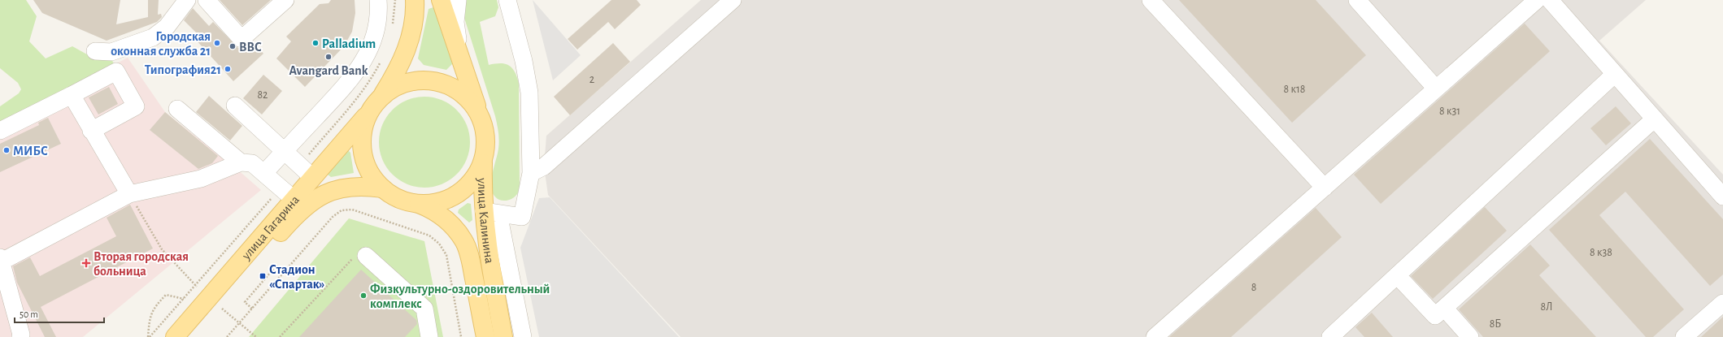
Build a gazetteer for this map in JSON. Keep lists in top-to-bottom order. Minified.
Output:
{"streets":{"main road":["улица Калинина","улица Гагарина"]},"crossings":[["улица Калинина","улица Гагарина"]],"places":{"other":["Городская оконная служба 21","Palladium","ВВС","Avangard Bank","Типография21","МИБС","Физкультурно-оздоровительный комплекс"],"health":["Вторая городская больница"],"transit":["Стадион «Спартак»"]},"house_numbers":["2","8 к18","82","8 к31","8 к38","8","8Л","8Б"],"scale_bar":"50 m"}
